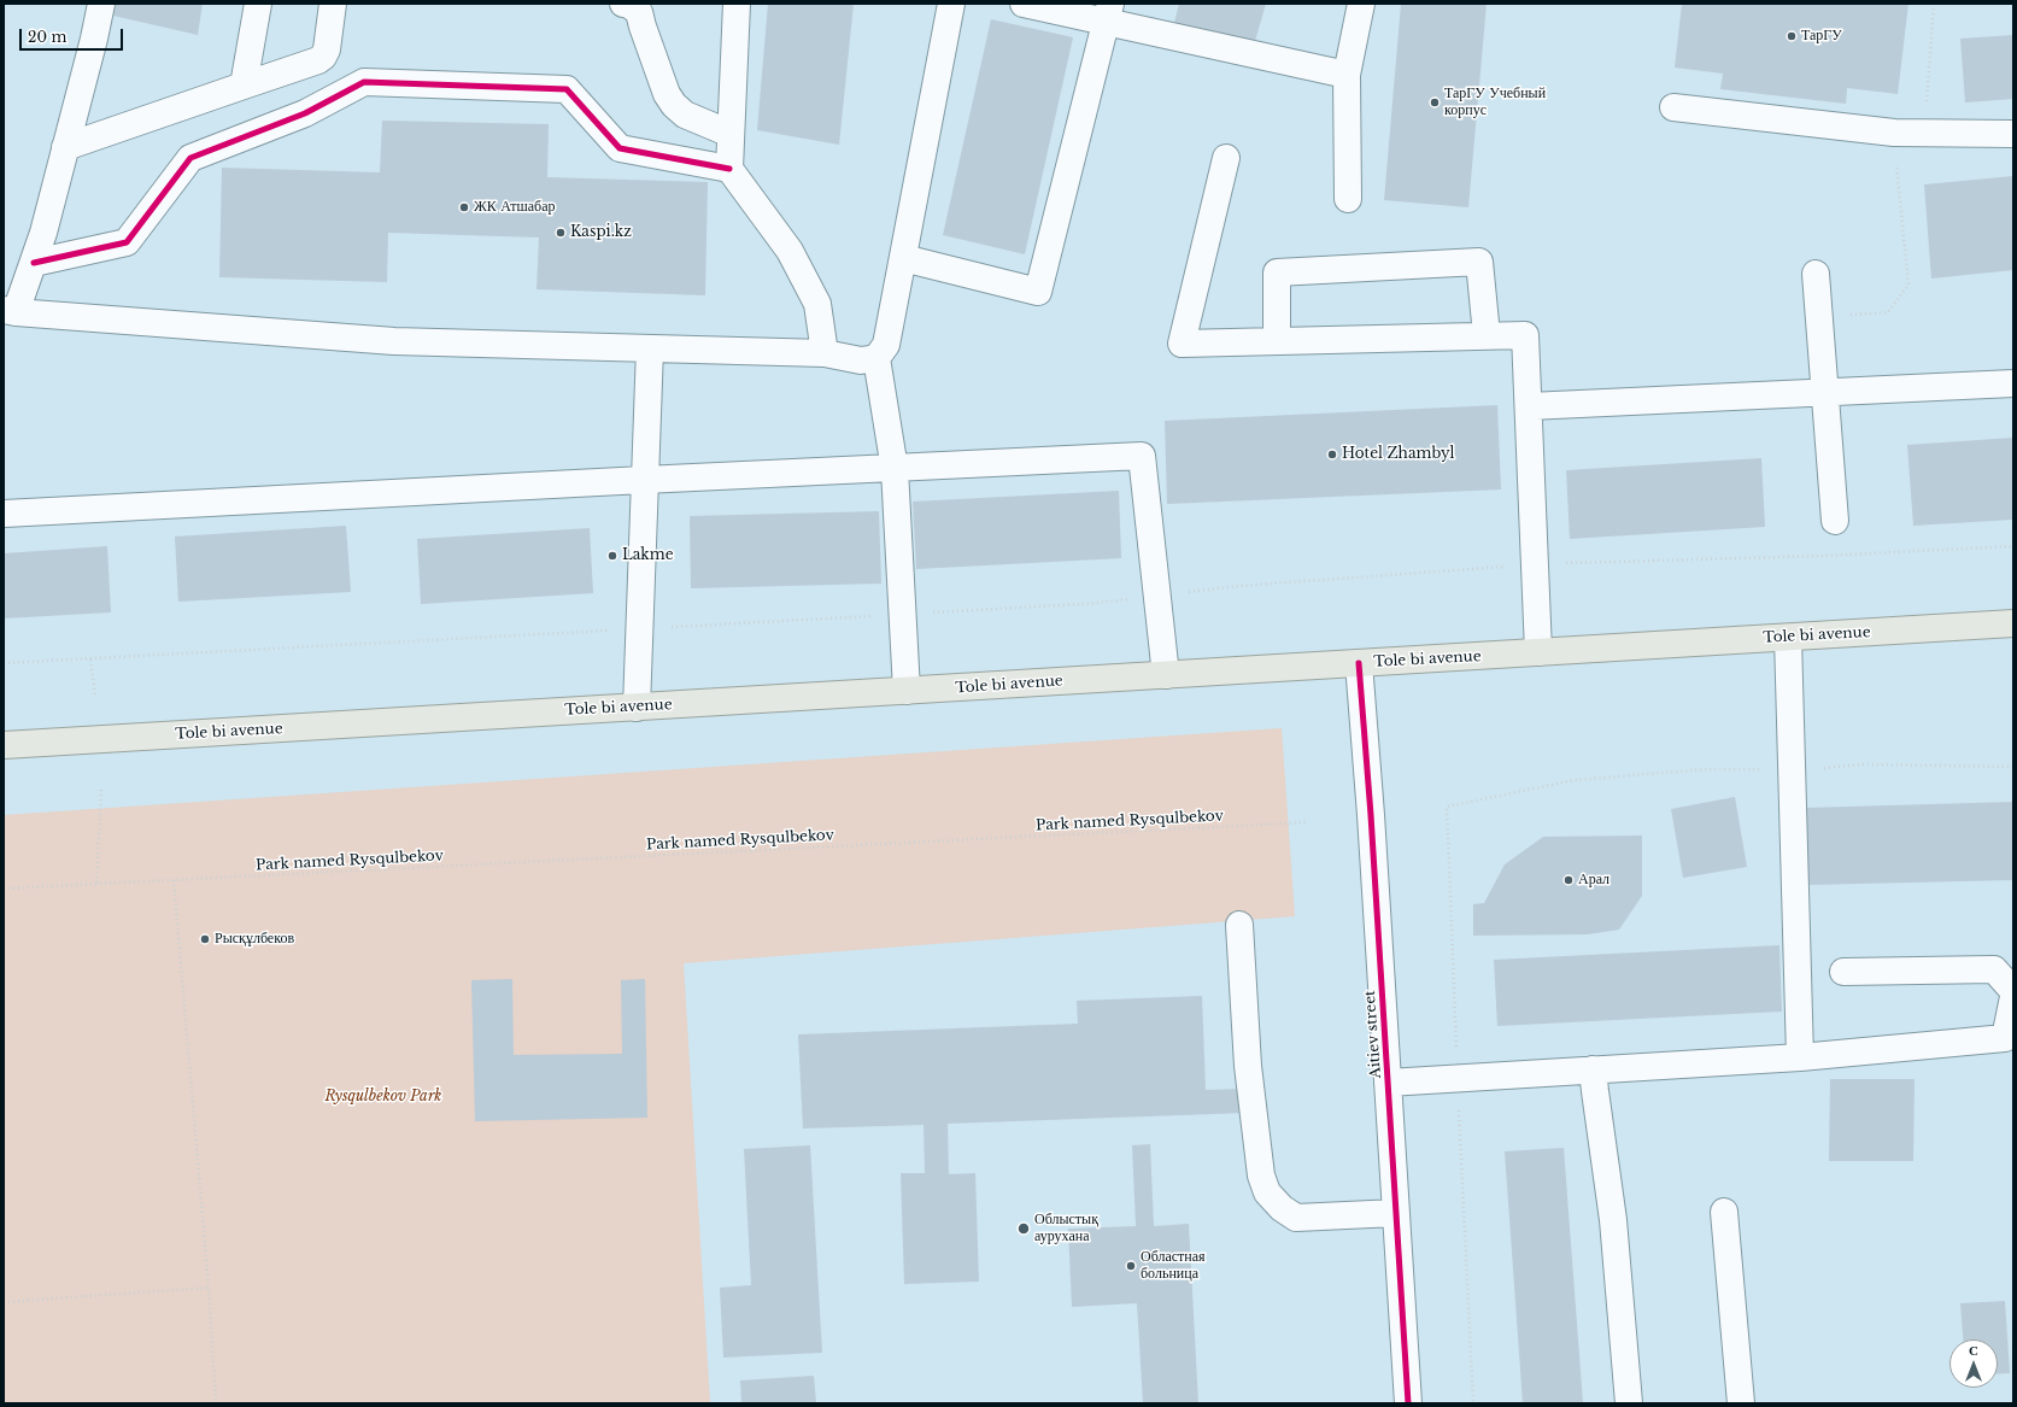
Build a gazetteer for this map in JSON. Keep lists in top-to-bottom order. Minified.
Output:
{"streets":{"main road":["Tole bi avenue"],"street":["Aitiev street"],"path":["Park named Rysqulbekov"]},"crossings":[["Tole bi avenue","Aitiev street"]],"parks":["Rysqulbekov Park"],"places":["ТарГУ","ТарГУ Учебный корпус","ЖК Атшабар","Kaspi.kz","Hotel Zhambyl","Lakme","Арал","Рысқұлбеков","Облыстық аурухана","Областная больница"],"scale_bar":"20 m","north":"top"}
